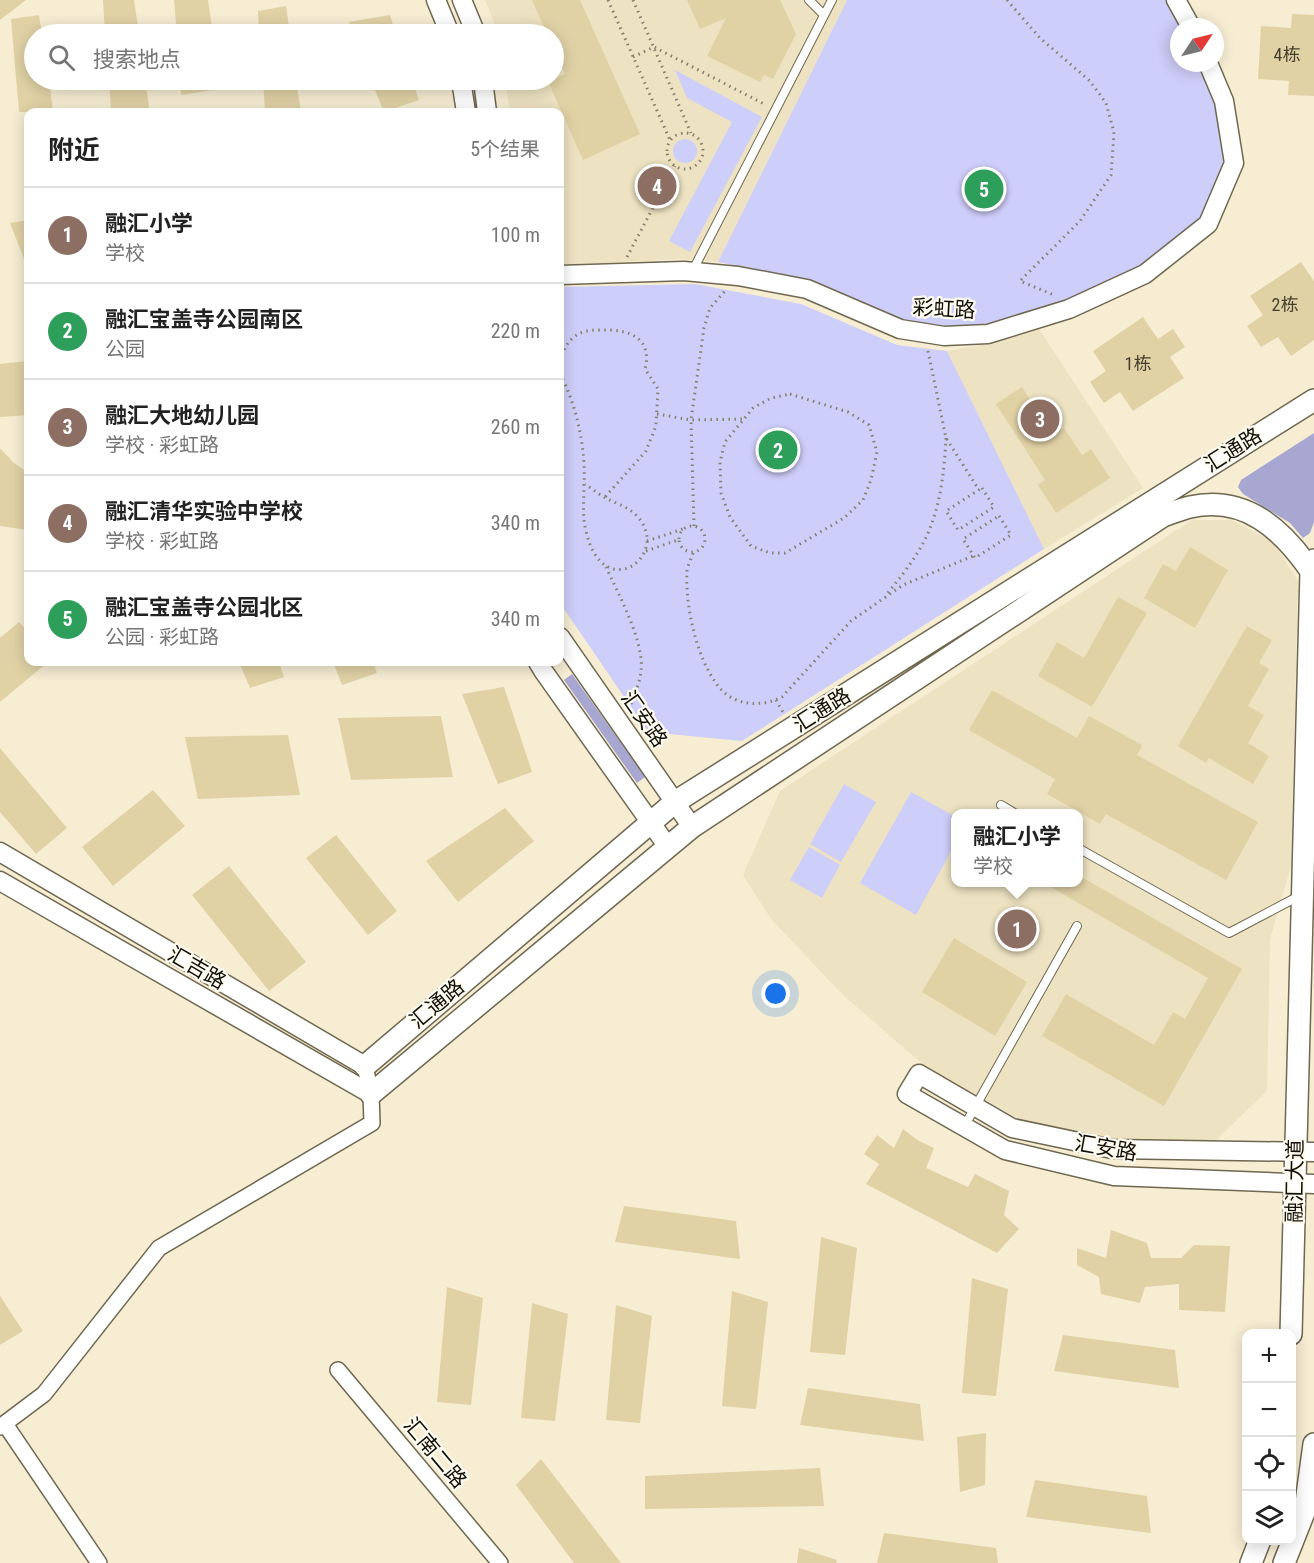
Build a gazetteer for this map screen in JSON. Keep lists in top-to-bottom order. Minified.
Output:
{"streets":{"main road":["汇通路","融汇大道"],"street":["彩虹路","汇安路","汇吉路","汇南二路"]},"crossings":[["汇通路","汇安路"],["汇通路","汇吉路"],["汇通路","融汇大道"],["汇安路","融汇大道"]],"house_numbers":["4栋","2栋","1栋"],"north":"top right","page":{"search":"搜索地点","heading":["附近","5个结果"],"pins":["4","5","3","2","1"],"list":[{"mark":"1","name":"融汇小学","note":"学校","value":"100 m"},{"mark":"2","name":"融汇宝盖寺公园南区","note":"公园","value":"220 m"},{"mark":"3","name":"融汇大地幼儿园","note":"学校 · 彩虹路","value":"260 m"},{"mark":"4","name":"融汇清华实验中学校","note":"学校 · 彩虹路","value":"340 m"},{"mark":"5","name":"融汇宝盖寺公园北区","note":"公园 · 彩虹路","value":"340 m"}],"popup":["融汇小学","学校"],"map_buttons":["+","−"]}}
